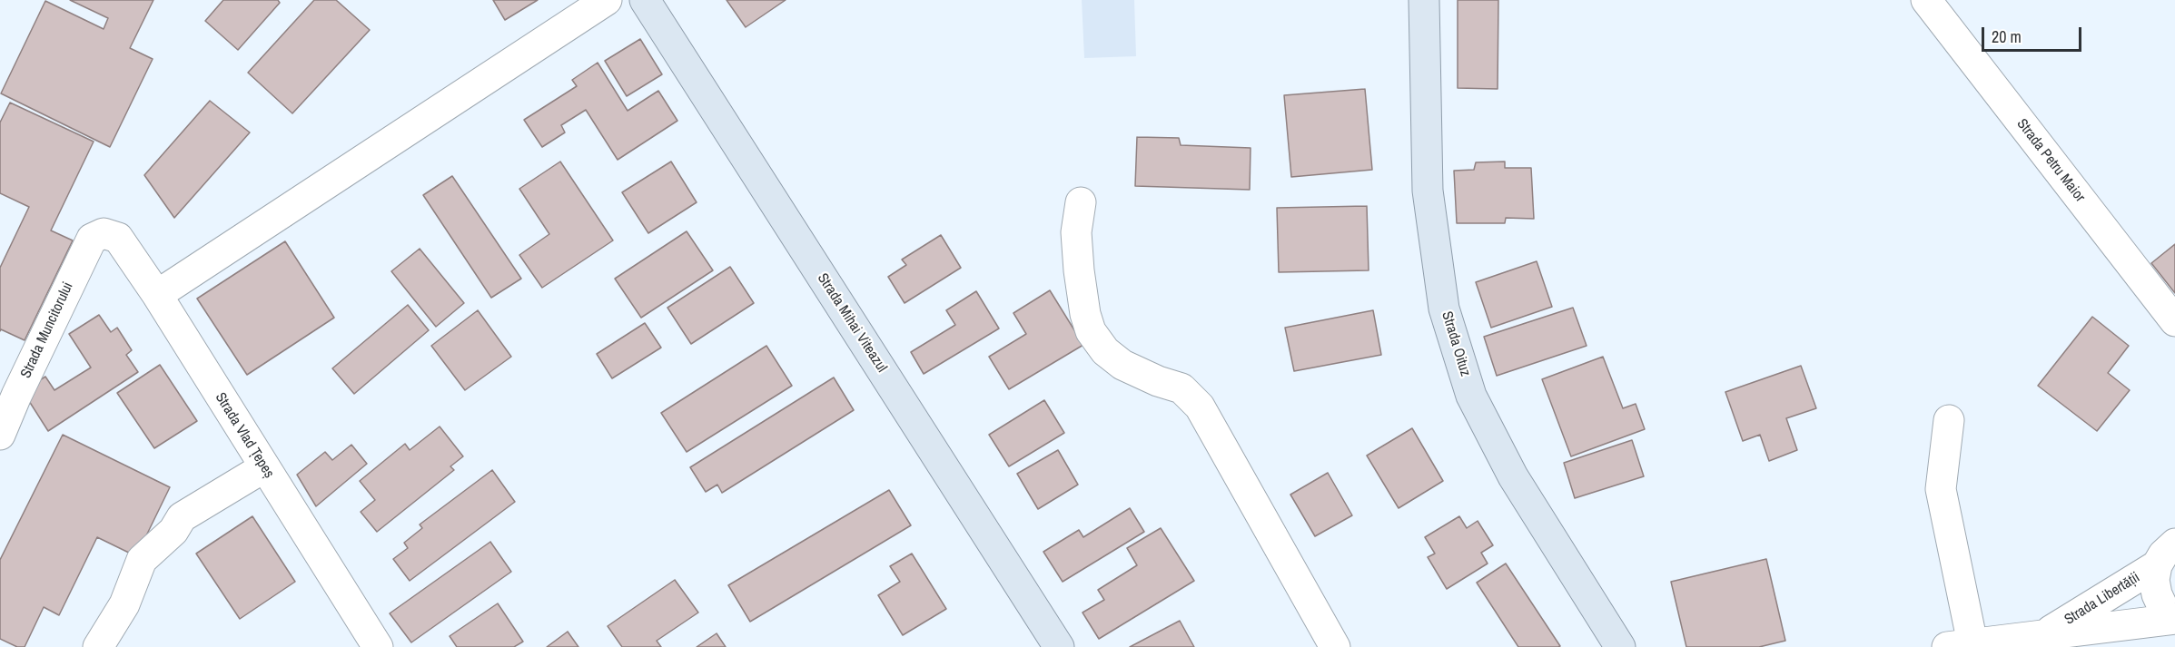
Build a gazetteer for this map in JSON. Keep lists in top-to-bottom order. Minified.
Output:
{"streets":{"main road":["Strada Mihai Viteazul","Strada Oituz"],"street":["Strada Petru Maior","Strada Muncitorului","Strada Vlad Țepeș","Strada Libertății"]},"crossings":[["Strada Muncitorului","Strada Vlad Țepeș"]],"scale_bar":"20 m"}
